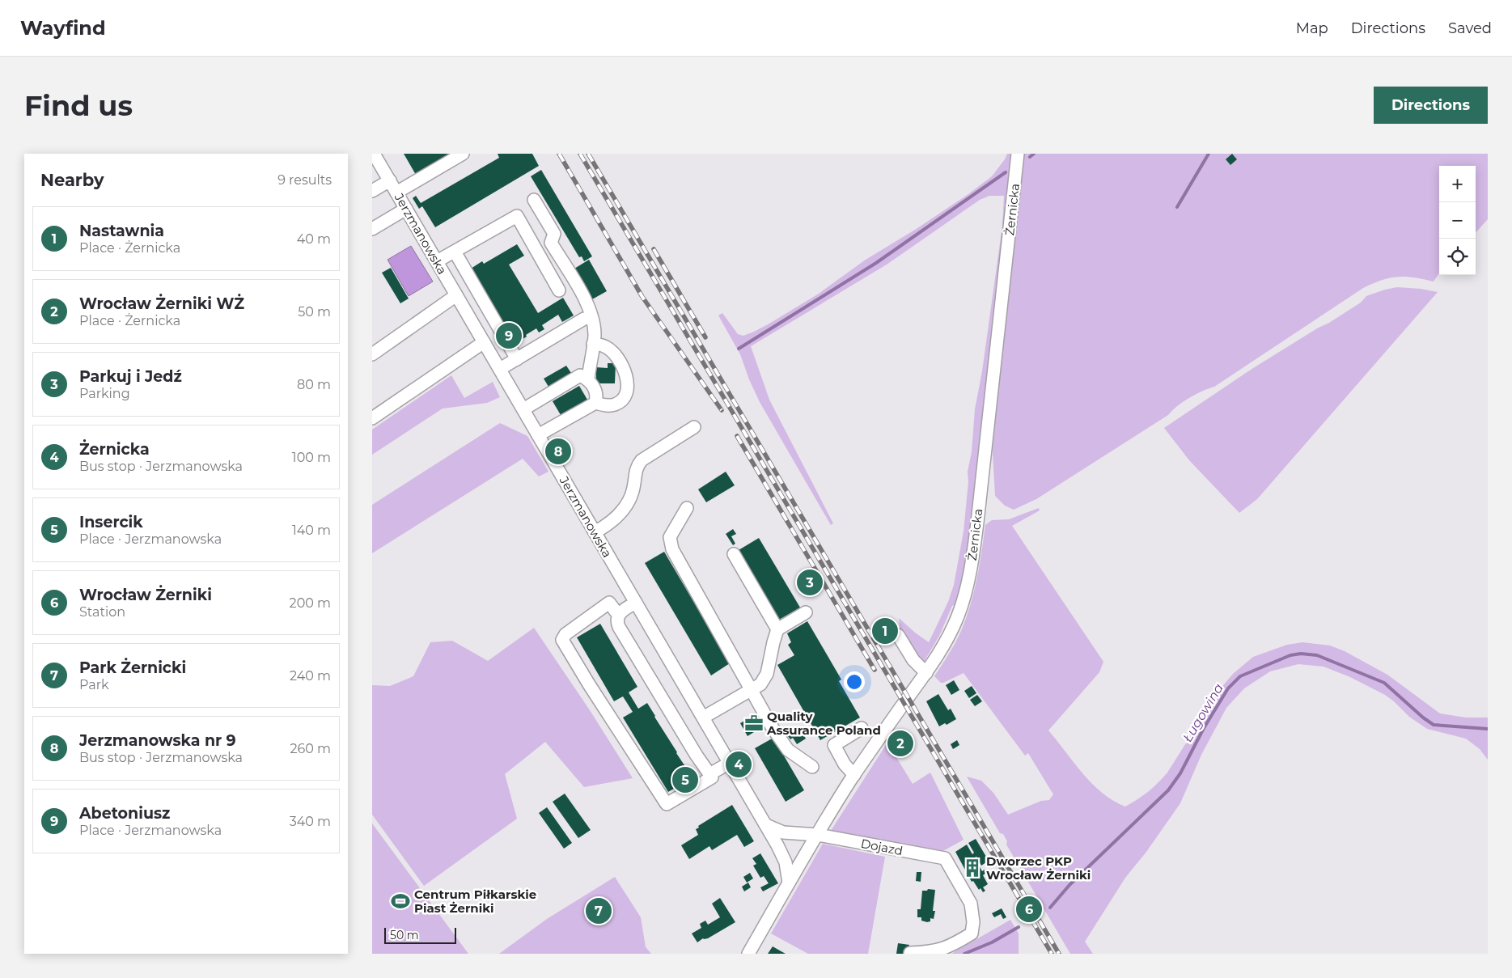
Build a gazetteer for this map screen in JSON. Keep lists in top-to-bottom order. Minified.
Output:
{"streets":{"street":["Żernicka","Jerzmanowska","Dojazd"]},"crossings":[["Żernicka","Jerzmanowska"],["Żernicka","Dojazd"],["Jerzmanowska","Dojazd"]],"water":["Ługowina"],"places":{"office":["Quality Assurance Poland"],"building":["Dworzec PKP Wrocław Żerniki"],"sports":["Centrum Piłkarskie Piast Żerniki"]},"scale_bar":"50 m","page":{"header":"Wayfind","nav":["Map","Directions","Saved"],"buttons":"Directions","title":"Find us","heading":["Nearby","9 results"],"map_buttons":["+","−"],"list":[{"mark":"1","name":"Nastawnia","note":"Place · Żernicka","value":"40 m"},{"mark":"2","name":"Wrocław Żerniki WŻ","note":"Place · Żernicka","value":"50 m"},{"mark":"3","name":"Parkuj i Jedź","note":"Parking","value":"80 m"},{"mark":"4","name":"Żernicka","note":"Bus stop · Jerzmanowska","value":"100 m"},{"mark":"5","name":"Insercik","note":"Place · Jerzmanowska","value":"140 m"},{"mark":"6","name":"Wrocław Żerniki","note":"Station","value":"200 m"},{"mark":"7","name":"Park Żernicki","note":"Park","value":"240 m"},{"mark":"8","name":"Jerzmanowska nr 9","note":"Bus stop · Jerzmanowska","value":"260 m"},{"mark":"9","name":"Abetoniusz","note":"Place · Jerzmanowska","value":"340 m"}],"pins":["9","8","3","1","2","4","5","6","7"],"scale":"50 m"}}
